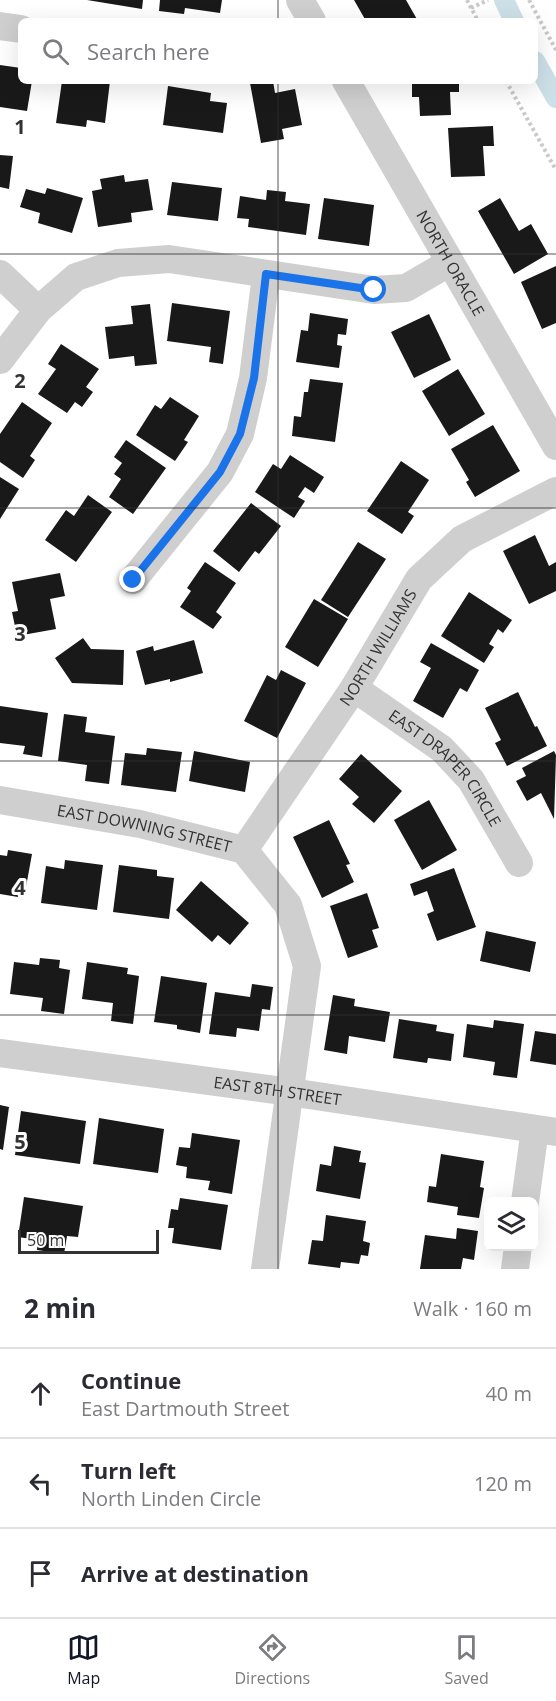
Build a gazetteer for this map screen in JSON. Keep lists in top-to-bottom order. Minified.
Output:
{"streets":{"street":["NORTH ORACLE","NORTH WILLIAMS","EAST DRAPER CIRCLE","EAST DOWNING STREET","EAST 8TH STREET"]},"crossings":[["NORTH WILLIAMS","EAST DRAPER CIRCLE"],["NORTH WILLIAMS","EAST DOWNING STREET"],["EAST DOWNING STREET","EAST 8TH STREET"]],"scale_bar":"50 m","page":{"search":"Search here","scale":"50 m","heading":["2 min","Walk · 160 m"],"list":[["Continue","East Dartmouth Street","40 m"],["Turn left","North Linden Circle","120 m"],"Arrive at destination"],"nav":["Map","Directions","Saved"]},"grid":{"rows":["1","2","3","4","5"]}}
